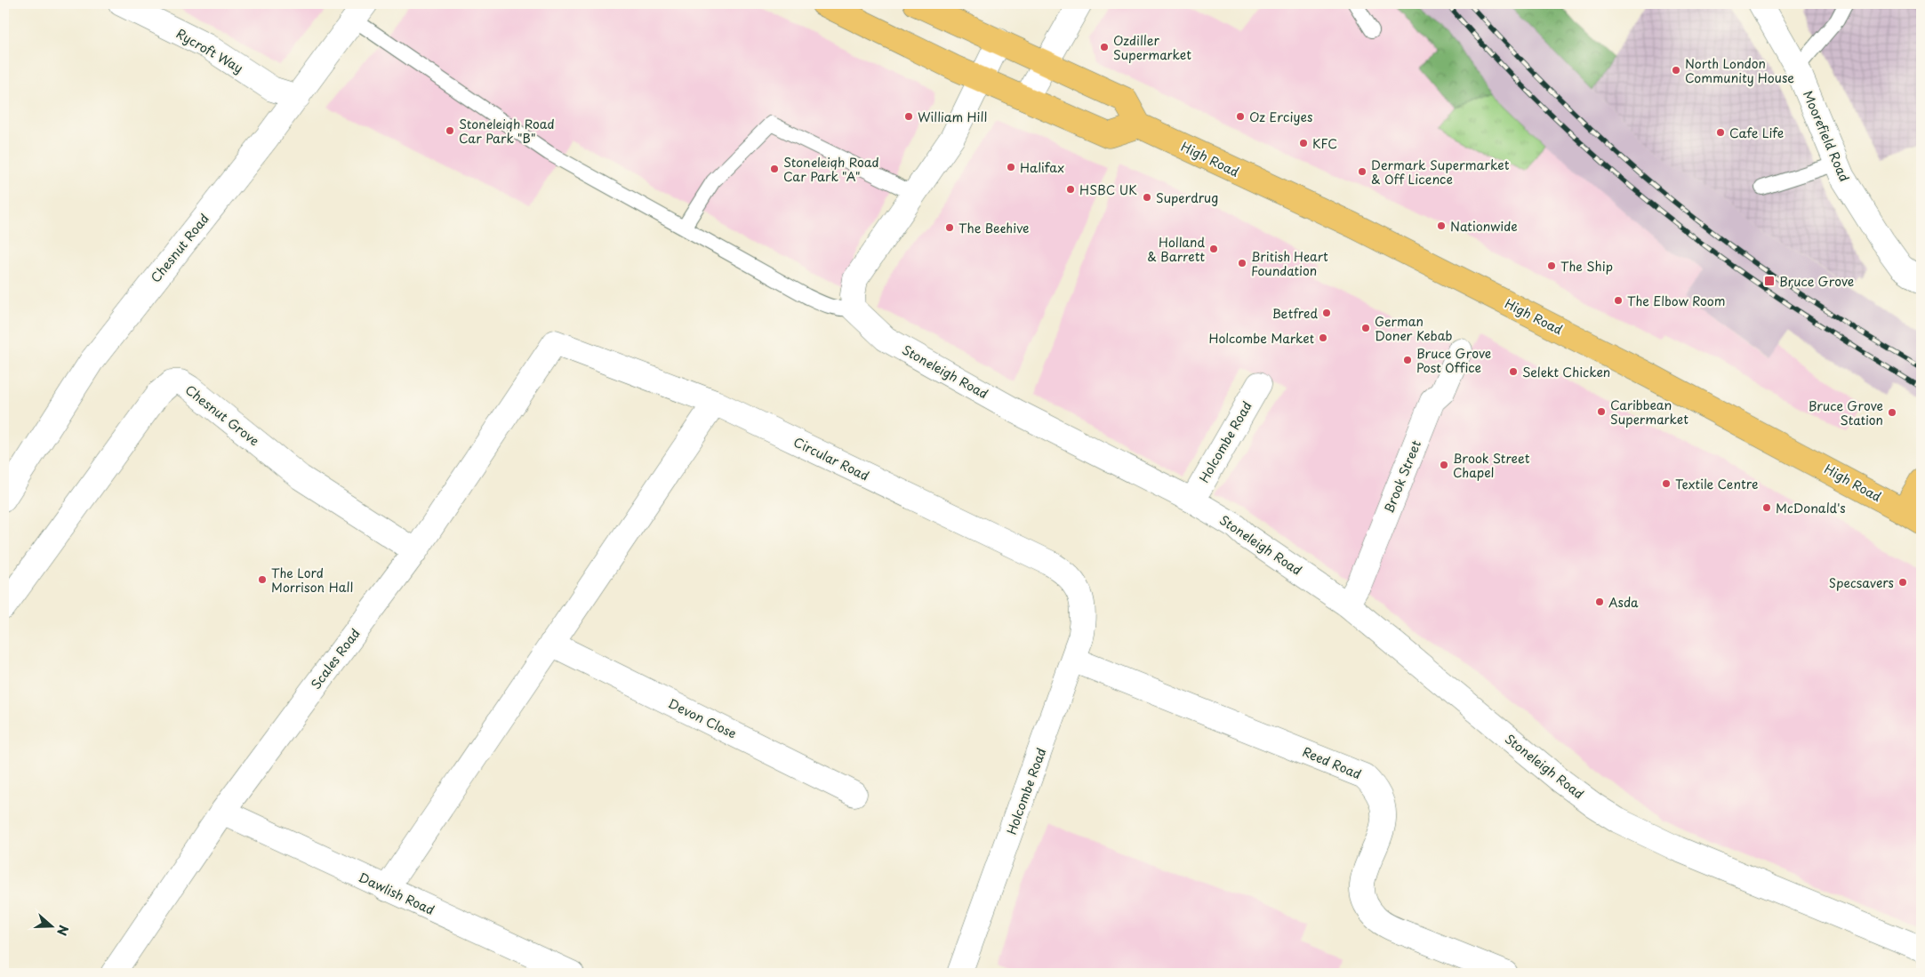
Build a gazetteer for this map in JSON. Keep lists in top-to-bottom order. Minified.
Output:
{"streets":{"highway":["High Road"],"street":["Rycroft Way","Moorefield Road","Chesnut Road","Stoneleigh Road","Chesnut Grove","Holcombe Road","Circular Road","Brook Street","Scales Road","Devon Close","Reed Road","Dawlish Road"]},"crossings":[["Rycroft Way","Chesnut Road"],["Stoneleigh Road","Holcombe Road"],["Stoneleigh Road","Brook Street"],["Chesnut Grove","Scales Road"],["Holcombe Road","Circular Road"],["Holcombe Road","Reed Road"],["Circular Road","Scales Road"],["Scales Road","Dawlish Road"]],"places":{"other":["Ozdiller Supermarket","North London Community House","William Hill","Oz Erciyes","Stoneleigh Road Car Park \"B\"","Cafe Life","KFC","Halifax","Stoneleigh Road Car Park \"A\"","Dermark Supermarket & Off Licence","HSBC UK","Superdrug","Nationwide","The Beehive","Holland & Barrett","British Heart Foundation","The Ship","The Elbow Room","Betfred","German Doner Kebab","Holcombe Market","Bruce Grove Post Office","Selekt Chicken","Caribbean Supermarket","Bruce Grove Station","Brook Street Chapel","Textile Centre","McDonald's","The Lord Morrison Hall","Specsavers","Asda"],"transit":["Bruce Grove"]},"north":"right"}
